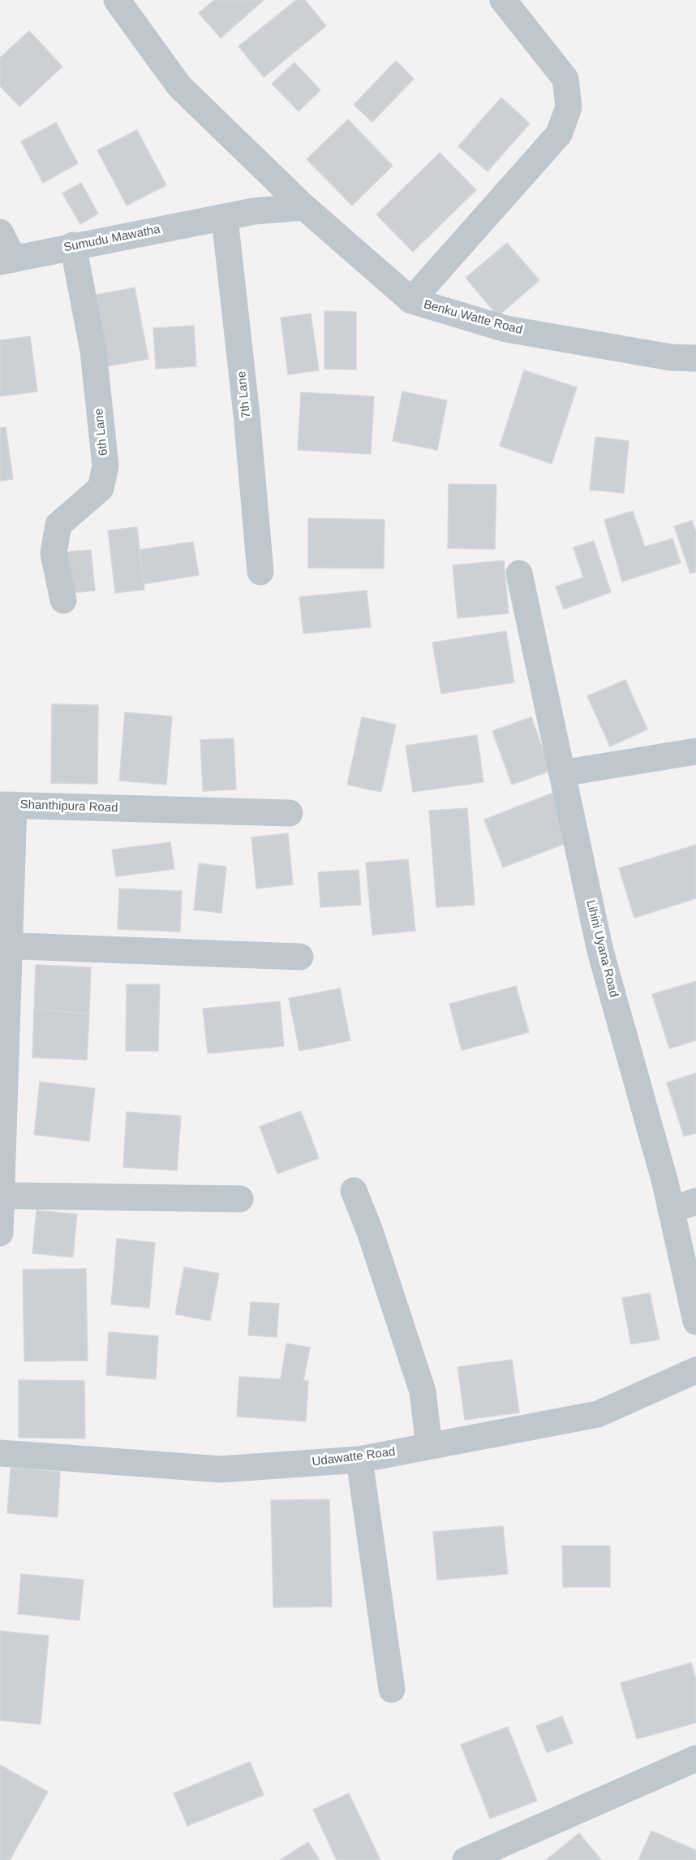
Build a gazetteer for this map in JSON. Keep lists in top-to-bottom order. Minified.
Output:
{"streets":{"street":["Sumudu Mawatha","Benku Watte Road","7th Lane","6th Lane","Shanthipura Road","Lihini Uyana Road","Udawatte Road"]},"crossings":[["Sumudu Mawatha","7th Lane"],["Sumudu Mawatha","6th Lane"]]}
